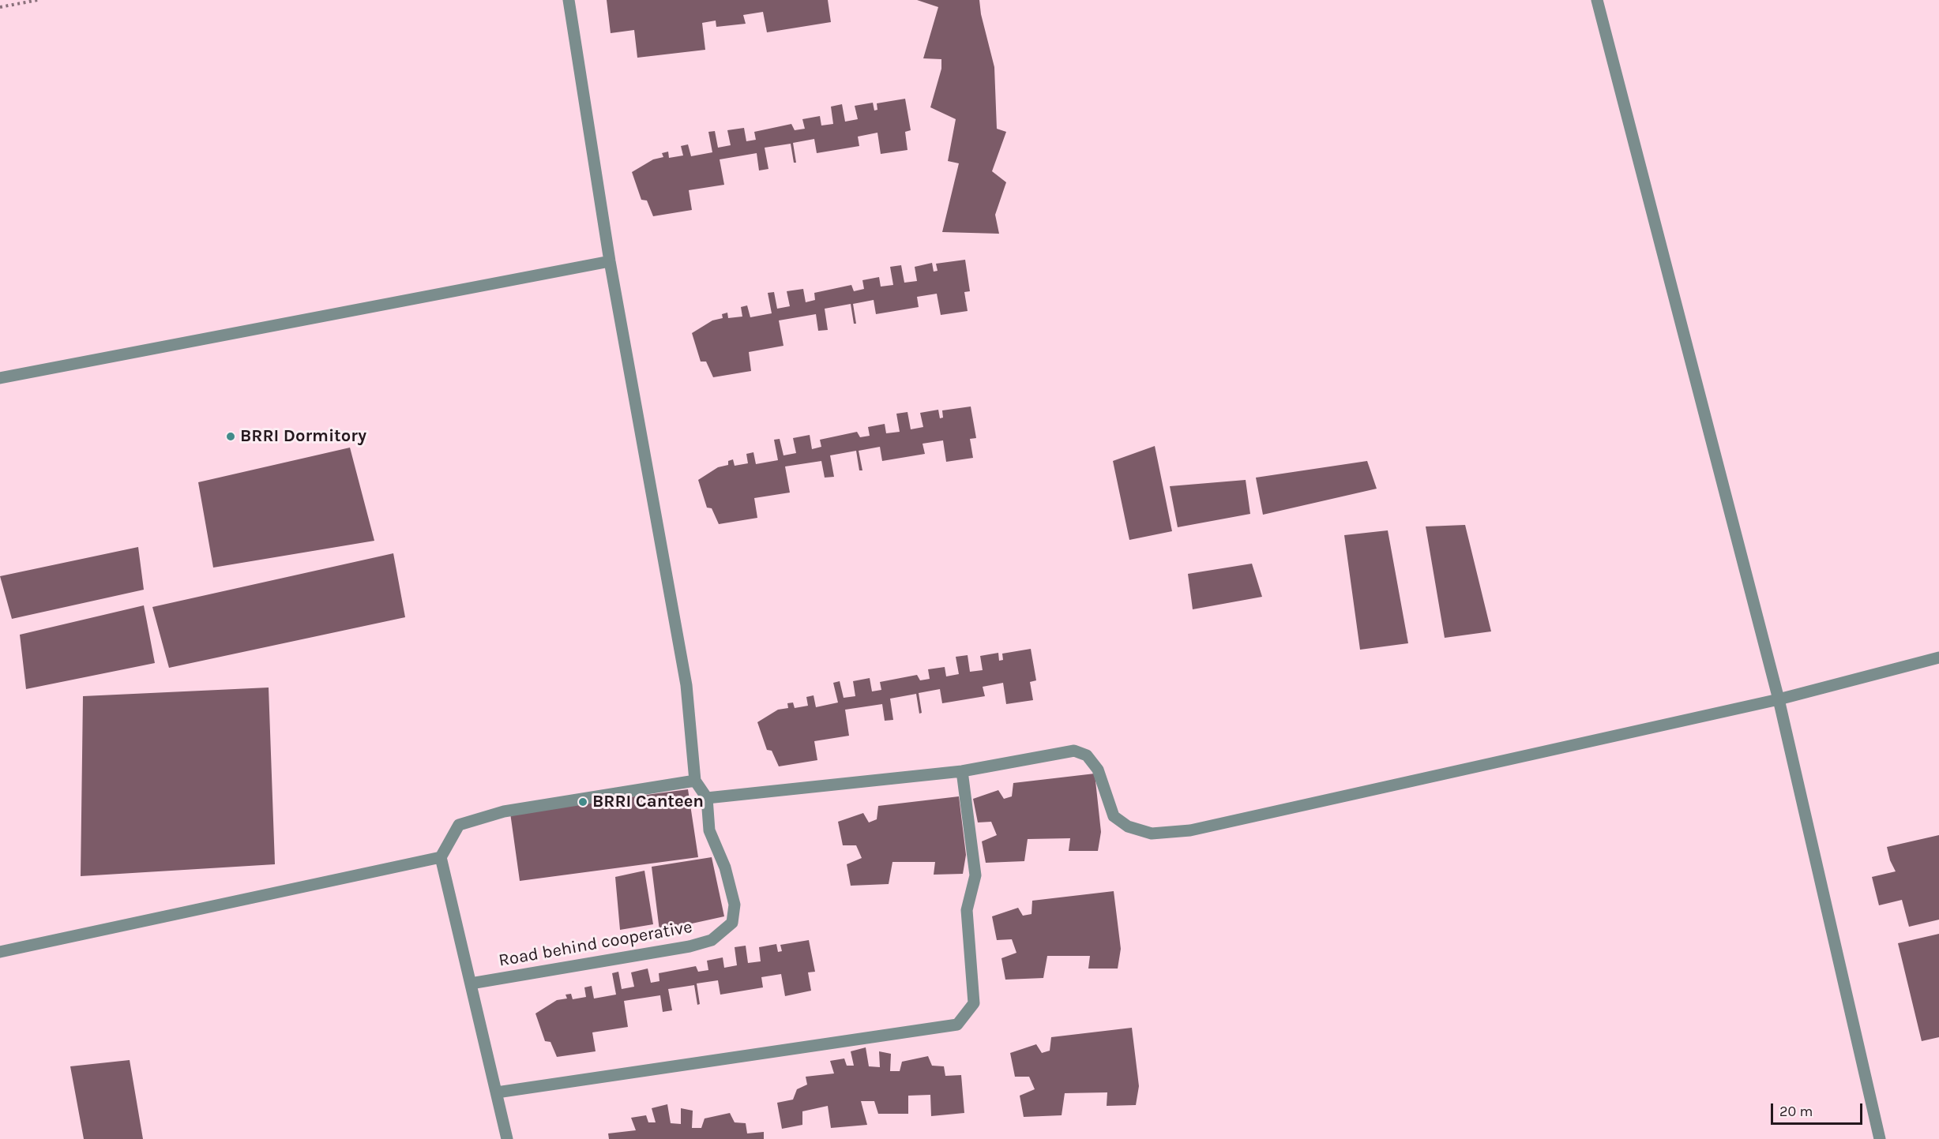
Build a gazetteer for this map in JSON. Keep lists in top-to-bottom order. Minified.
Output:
{"streets":{"street":["Road behind cooperative"]},"places":["BRRI Dormitory","BRRI Canteen"],"scale_bar":"20 m"}
